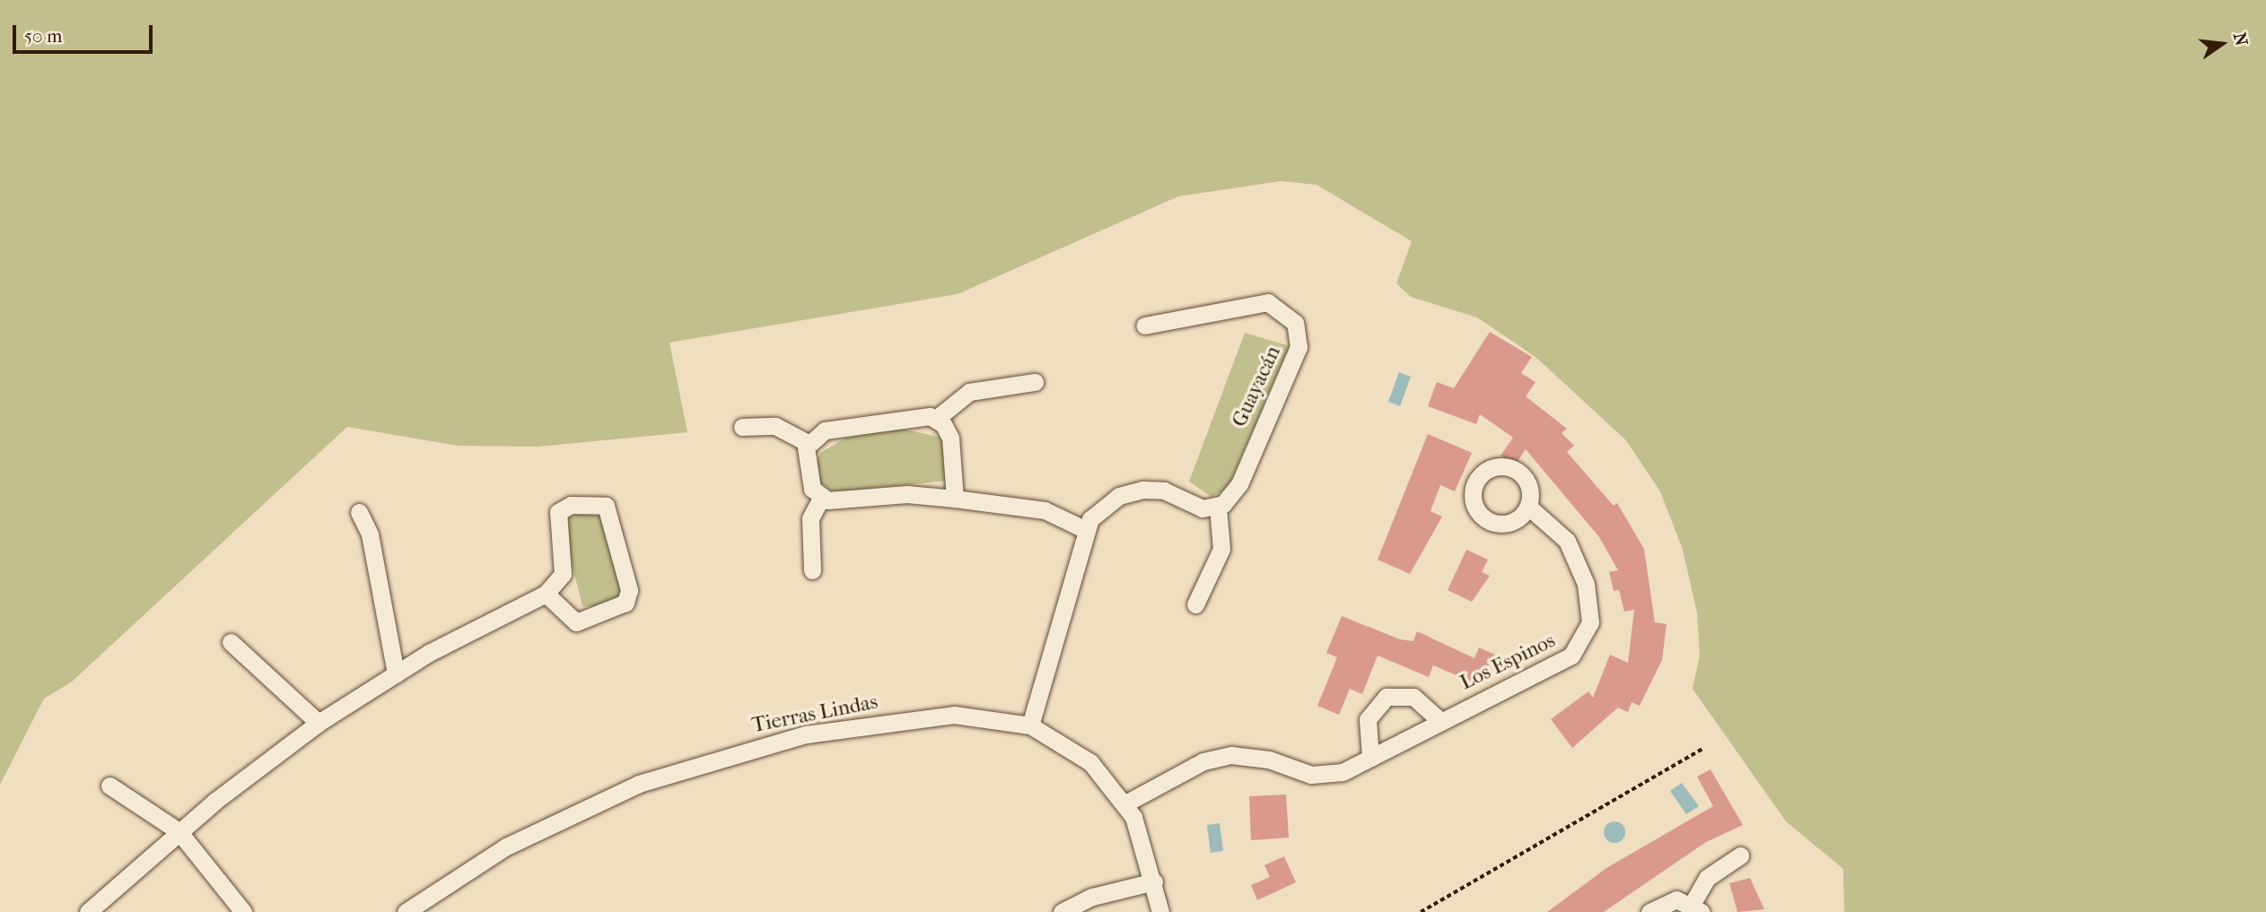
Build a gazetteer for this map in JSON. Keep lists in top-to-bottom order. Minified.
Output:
{"streets":{"street":["Guayacán","Los Espinos","Tierras Lindas"]},"crossings":[["Los Espinos","Tierras Lindas"]],"scale_bar":"50 m","north":"right"}
